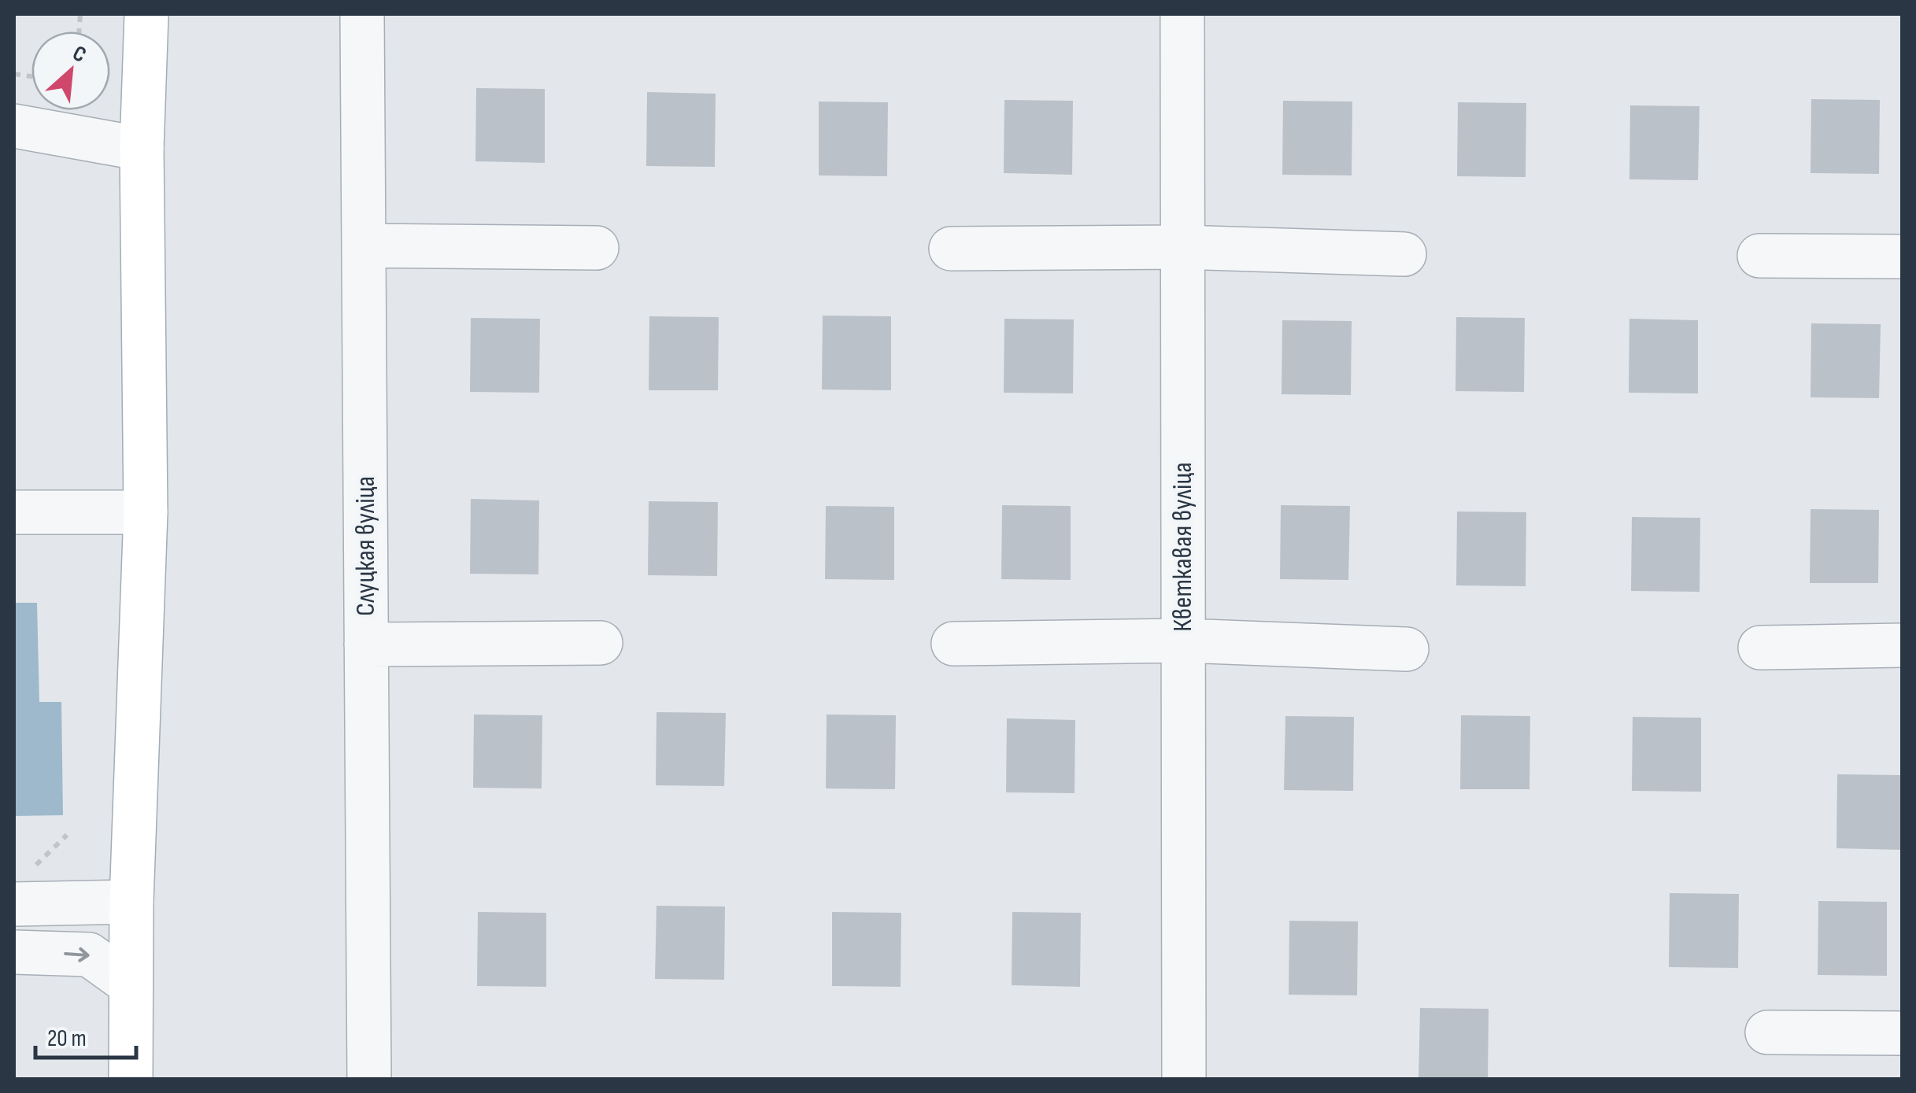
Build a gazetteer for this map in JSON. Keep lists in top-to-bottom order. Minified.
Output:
{"streets":{"street":["Слуцкая вуліца","Кветкавая вуліца"]},"scale_bar":"20 m","north":"top right"}
